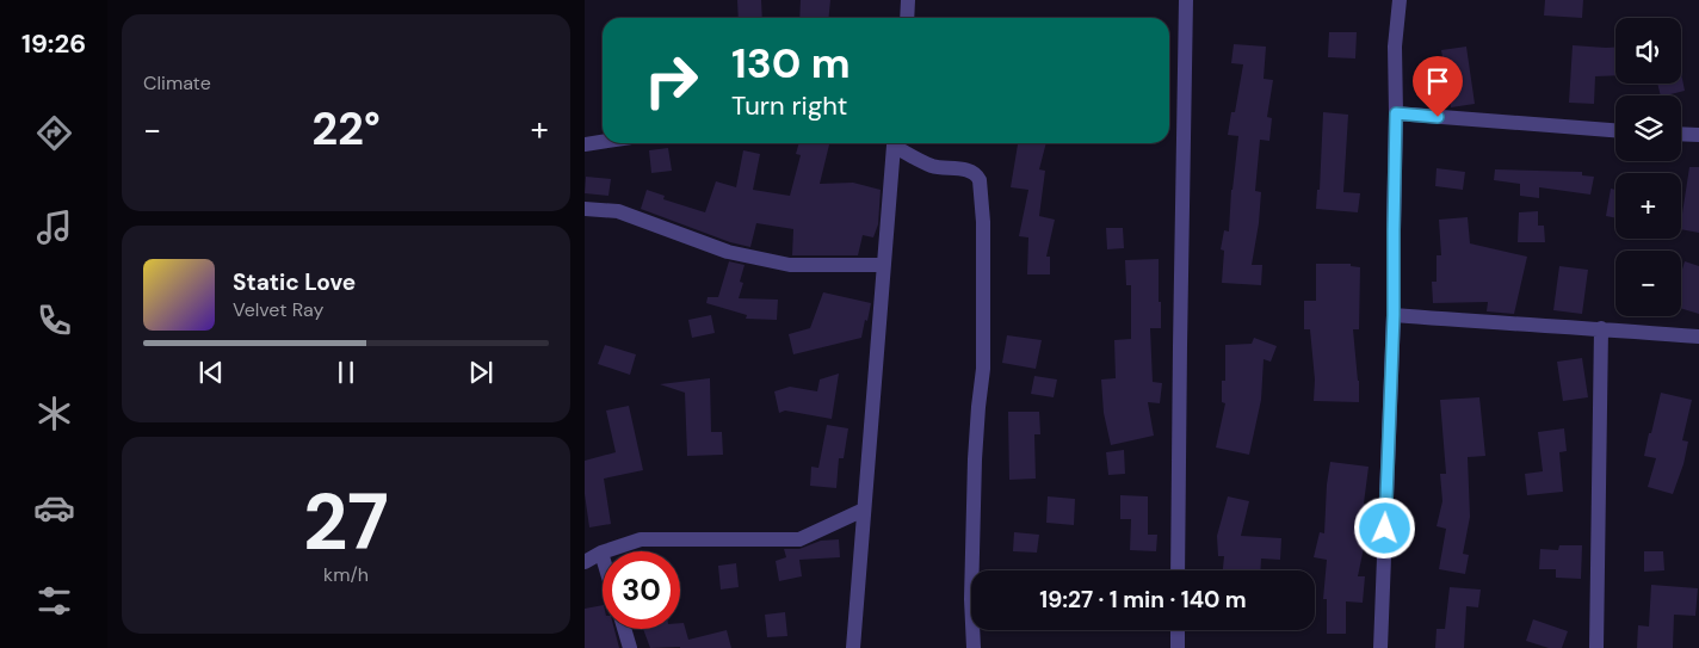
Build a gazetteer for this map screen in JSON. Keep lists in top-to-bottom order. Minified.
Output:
{"page":{"tabs":"19:26","tile":["Climate",["27","km/h"]],"map_buttons":["+","−"],"turn":["130 m","Turn right"],"heat":["−","22°","+"],"song":["Static Love","Velvet Ray"],"limit":"30","trip":"19:27 · 1 min · 140 m"}}
